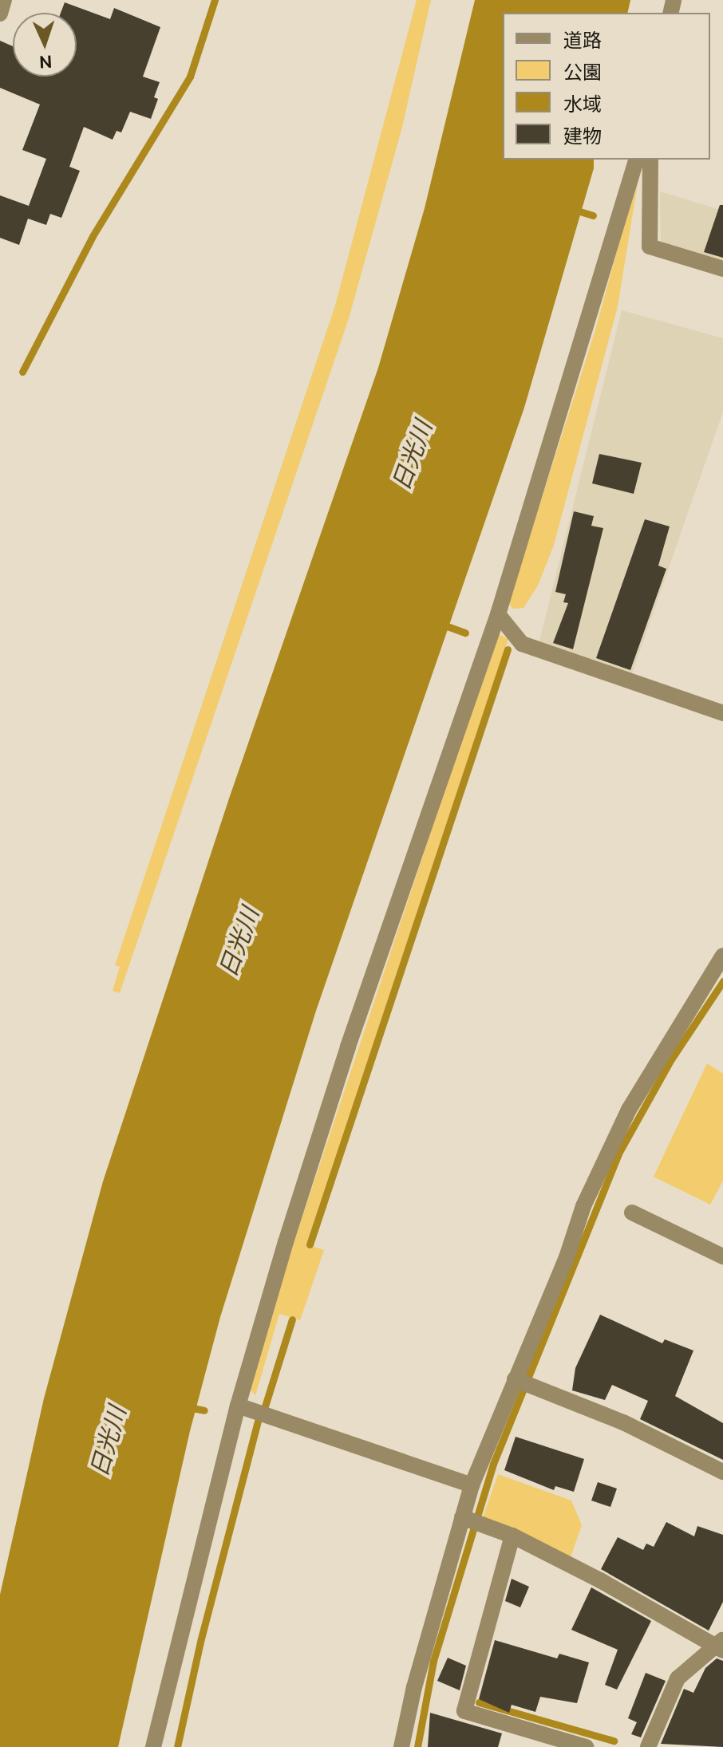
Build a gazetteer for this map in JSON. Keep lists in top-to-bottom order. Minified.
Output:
{"water":["日光川"],"legend":["道路","公園","水域","建物"],"north":"bottom"}
